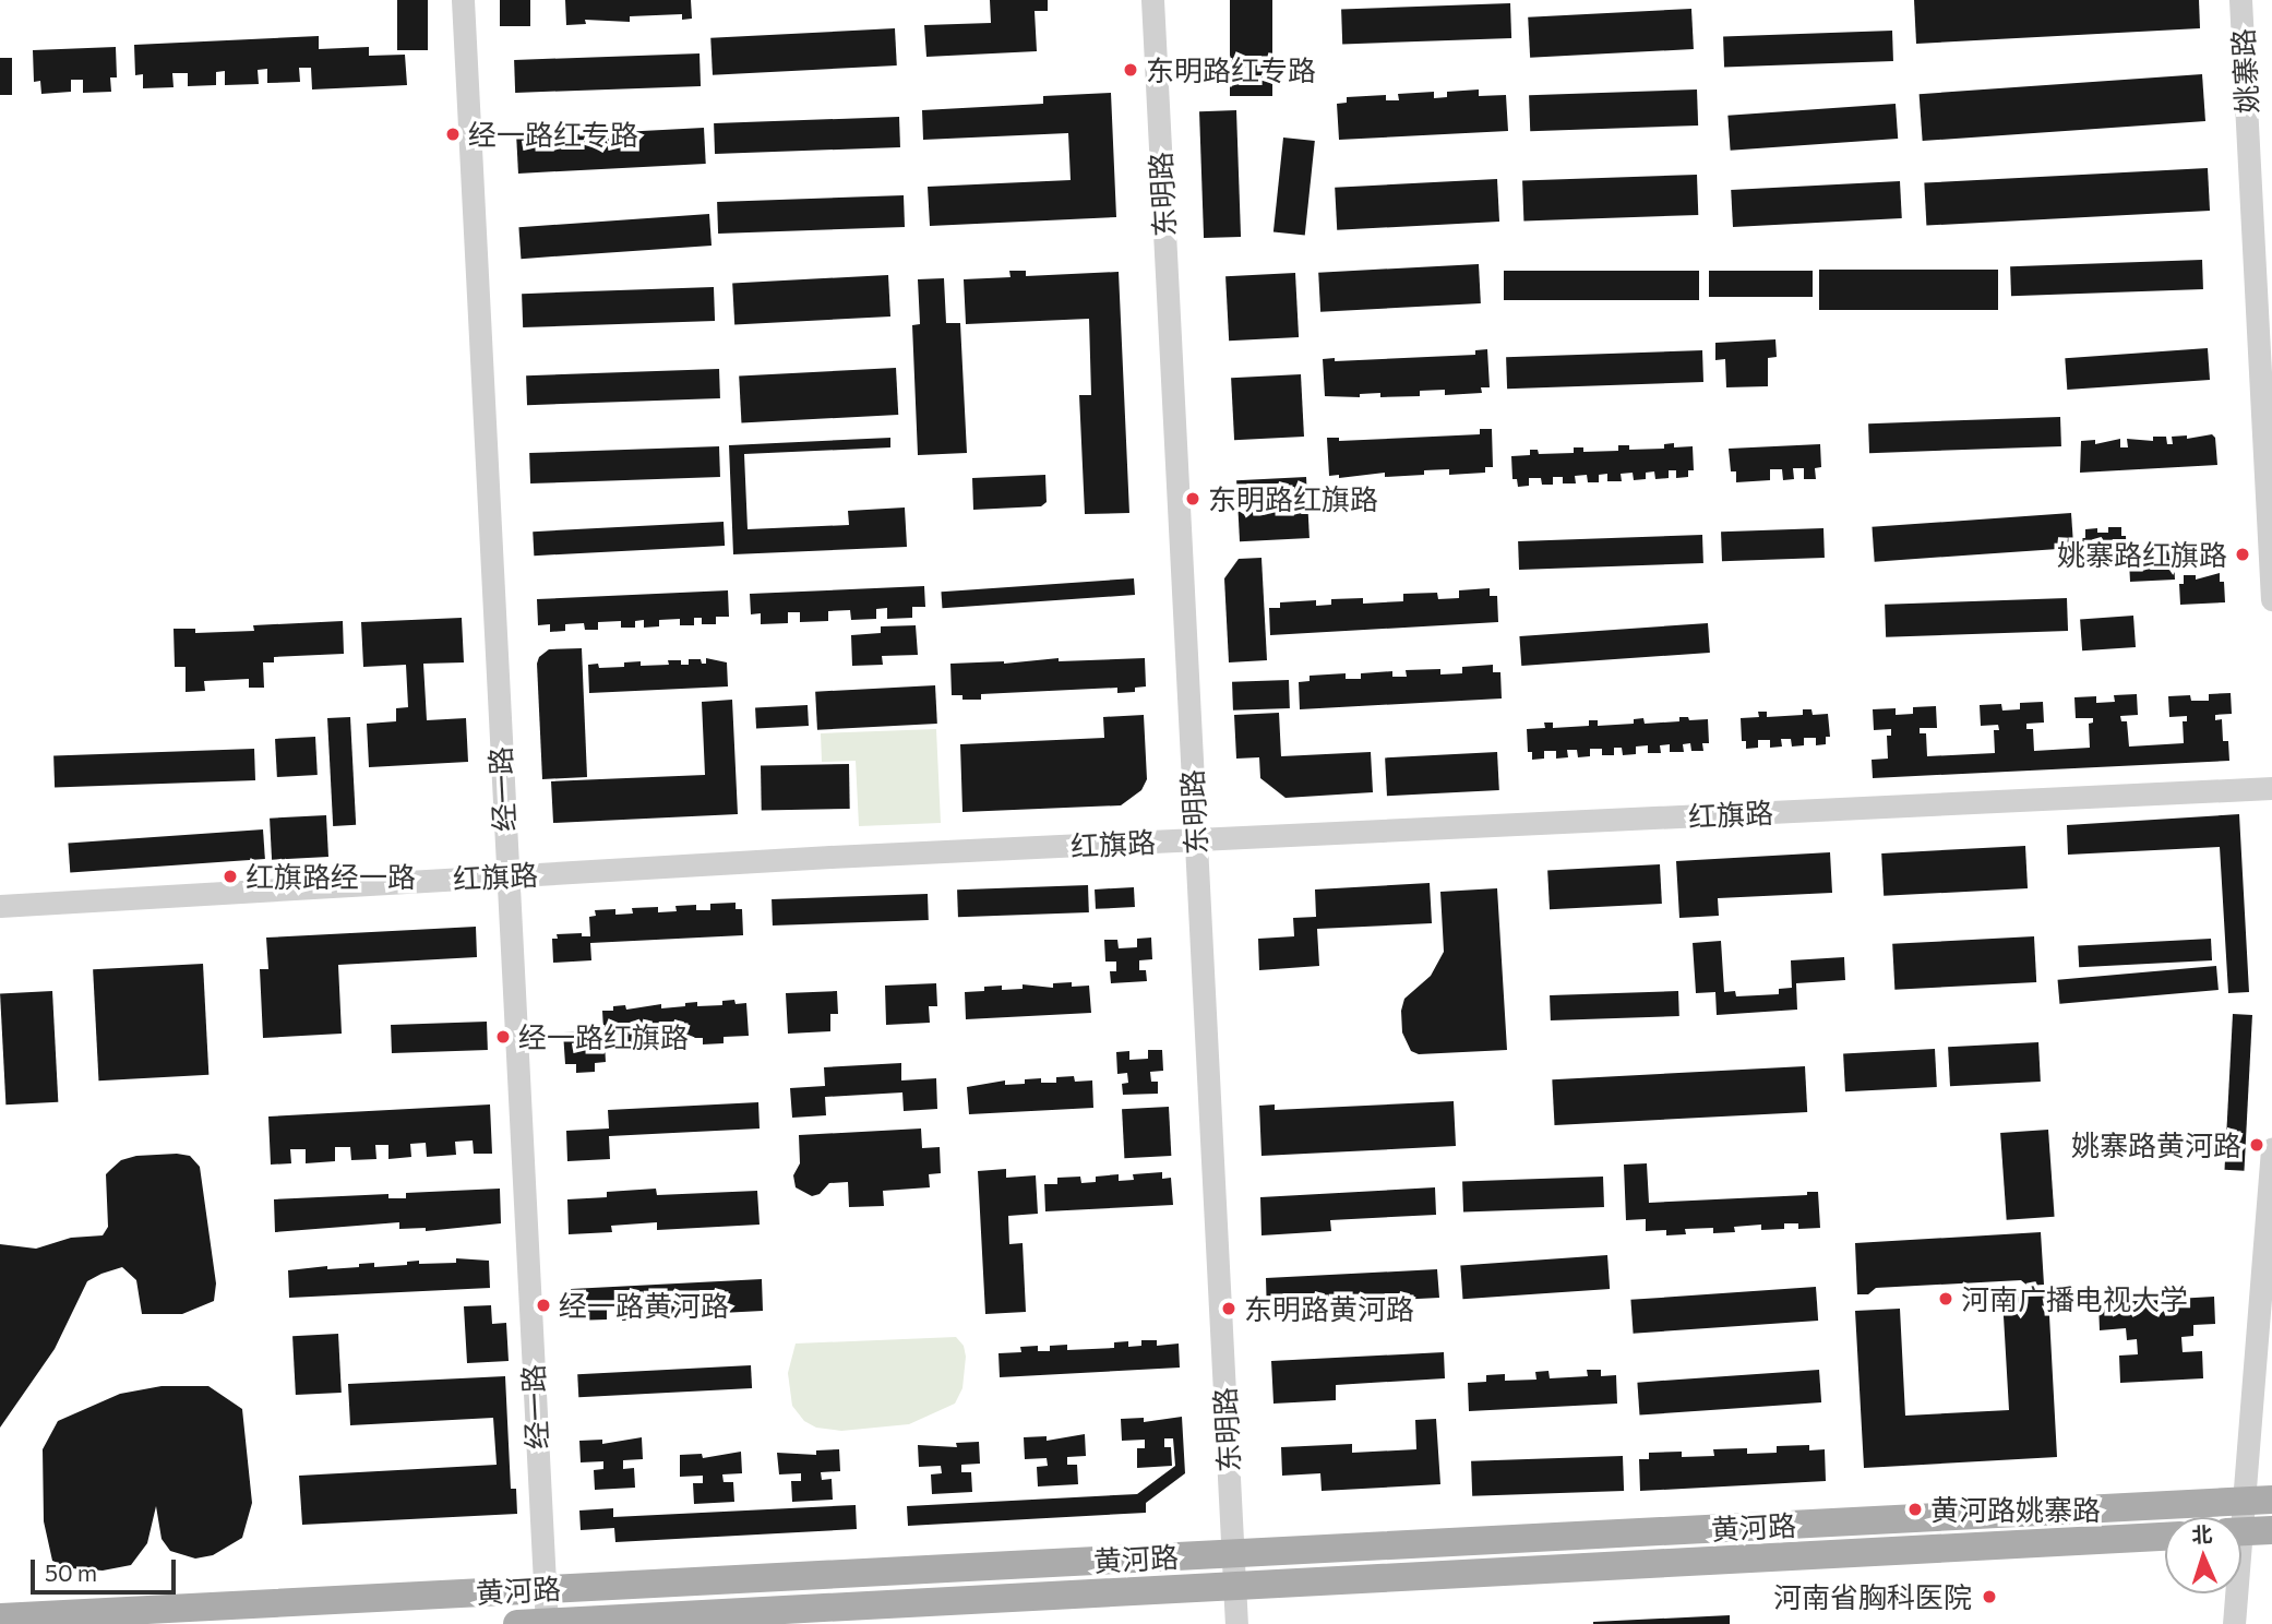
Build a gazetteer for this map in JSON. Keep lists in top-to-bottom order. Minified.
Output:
{"streets":{"main road":["黄河路"],"street":["姚寨路","东明路","经一路","红旗路"]},"crossings":[["东明路","红旗路"],["东明路","黄河路"],["经一路","红旗路"],["经一路","黄河路"]],"places":["东明路红专路","经一路红专路","东明路红旗路","姚寨路红旗路","红旗路经一路","经一路红旗路","姚寨路黄河路","河南广播电视大学","经一路黄河路","东明路黄河路","黄河路姚寨路","河南省胸科医院"],"scale_bar":"50 m","north":"top"}
